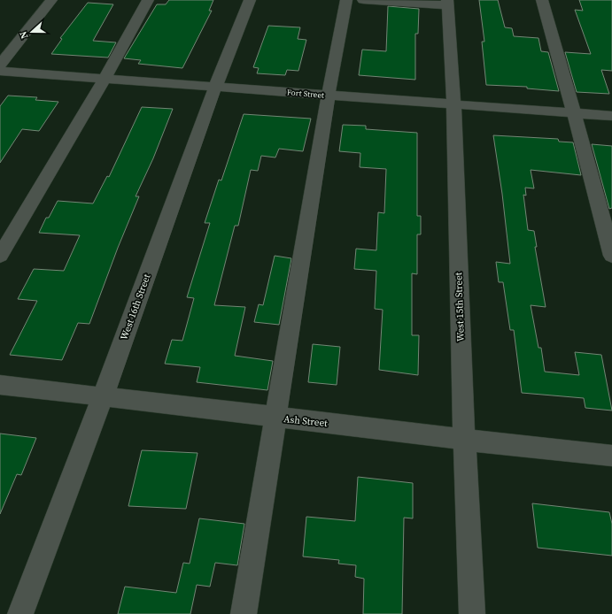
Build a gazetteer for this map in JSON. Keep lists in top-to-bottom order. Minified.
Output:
{"streets":{"street":["Fort Street","West 16th Street","West 15th Street","Ash Street"]},"crossings":[["Fort Street","West 16th Street"],["Fort Street","West 15th Street"],["West 16th Street","Ash Street"],["West 15th Street","Ash Street"]],"north":"left"}
